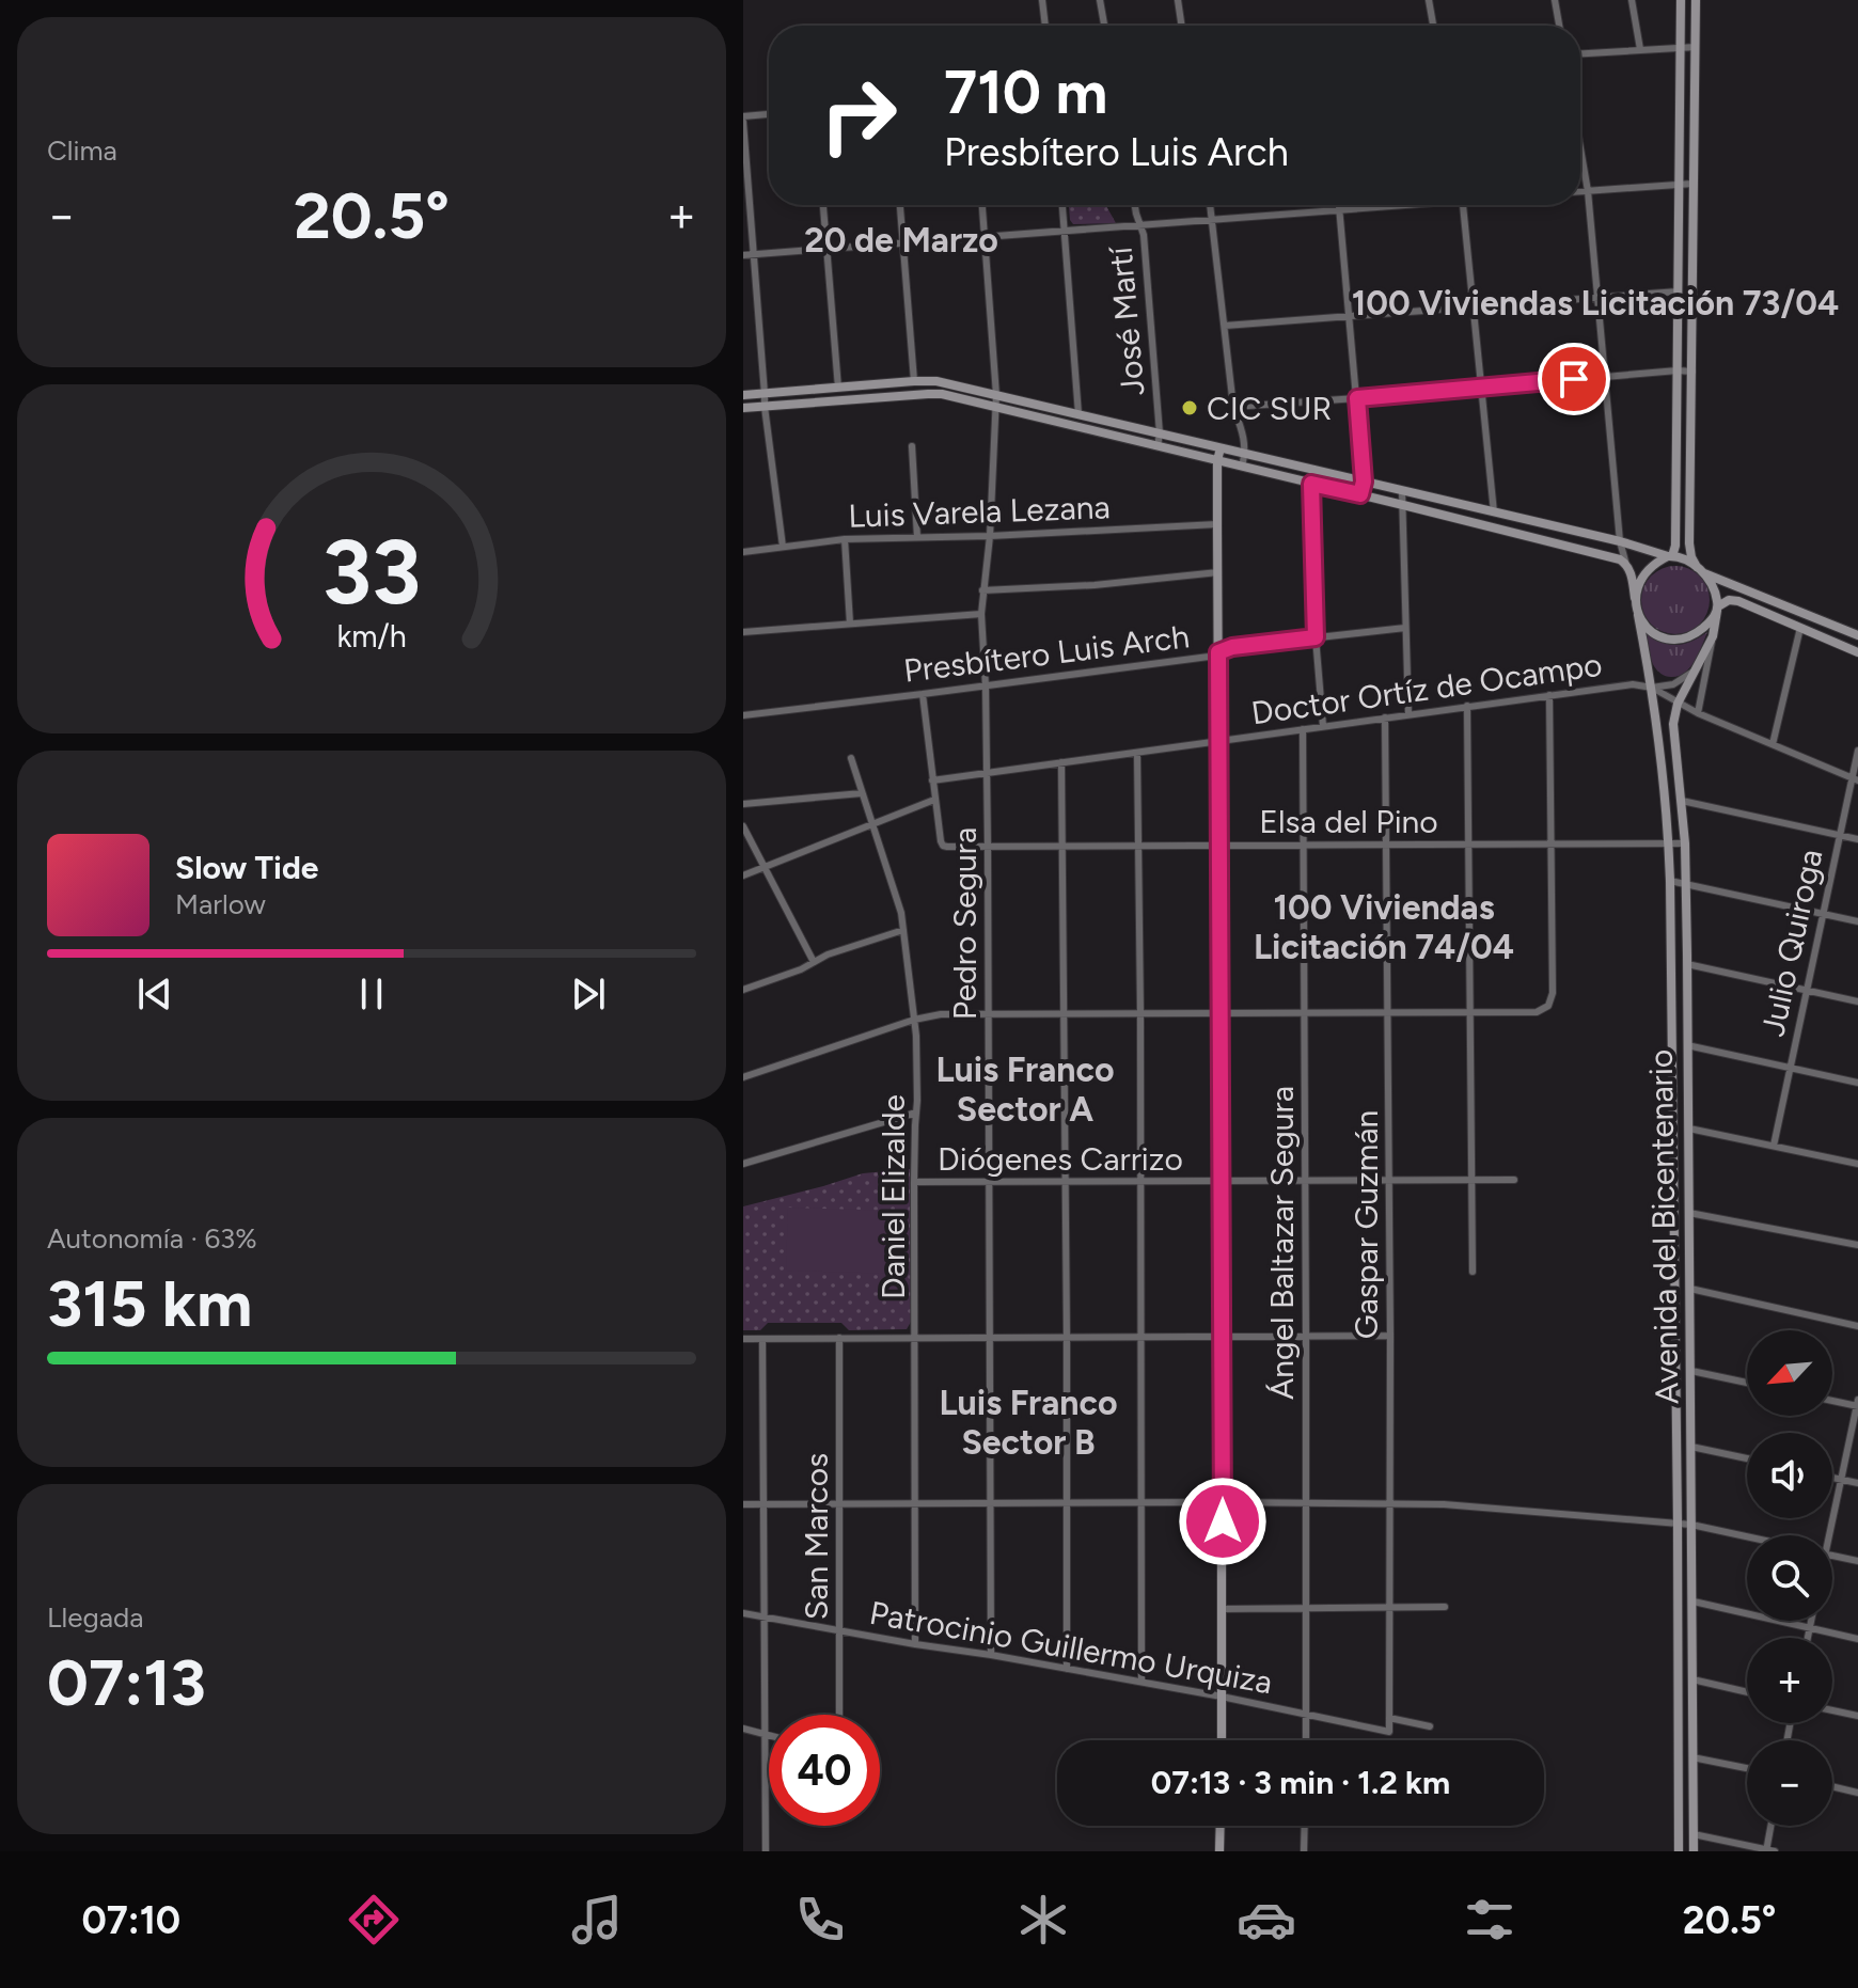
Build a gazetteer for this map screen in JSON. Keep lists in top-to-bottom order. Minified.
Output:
{"streets":{"main road":["Avenida del Bicentenario"],"street":["José Martí","Luis Varela Lezana","Presbítero Luis Arch","Doctor Ortíz de Ocampo","Elsa del Pino","Pedro Segura","Julio Quiroga","Diógenes Carrizo","Daniel Elizalde","Gaspar Guzmán","Ángel Baltazar Segura","San Marcos","Patrocinio Guillermo Urquiza"]},"crossings":[["Luis Varela Lezana","Pedro Segura"],["Presbítero Luis Arch","Pedro Segura"],["Doctor Ortíz de Ocampo","Pedro Segura"],["Doctor Ortíz de Ocampo","Julio Quiroga"],["Doctor Ortíz de Ocampo","Gaspar Guzmán"],["Doctor Ortíz de Ocampo","Avenida del Bicentenario"],["Doctor Ortíz de Ocampo","Ángel Baltazar Segura"],["Elsa del Pino","Pedro Segura"],["Elsa del Pino","Gaspar Guzmán"],["Elsa del Pino","Avenida del Bicentenario"],["Elsa del Pino","Ángel Baltazar Segura"],["Pedro Segura","Diógenes Carrizo"],["Pedro Segura","Patrocinio Guillermo Urquiza"],["Diógenes Carrizo","Daniel Elizalde"],["Diógenes Carrizo","Gaspar Guzmán"],["Diógenes Carrizo","Ángel Baltazar Segura"],["Daniel Elizalde","Patrocinio Guillermo Urquiza"],["Gaspar Guzmán","Patrocinio Guillermo Urquiza"],["Ángel Baltazar Segura","Patrocinio Guillermo Urquiza"],["San Marcos","Patrocinio Guillermo Urquiza"]],"districts":["20 de Marzo","100 Viviendas Licitación 73/04","100 Viviendas Licitación 74/04","Luis Franco Sector A","Luis Franco Sector B"],"places":["CIC SUR"],"north":"bottom left","page":{"tile":["Clima",["Autonomía · 63%","315 km"],["Llegada","07:13"]],"turn":["710 m","Presbítero Luis Arch"],"heat":["−","20.5°","+"],"song":["Slow Tide","Marlow"],"map_buttons":["+","−"],"limit":"40","trip":"07:13 · 3 min · 1.2 km","tabs":["07:10","20.5°"],"gauge":["33","km/h"]}}
